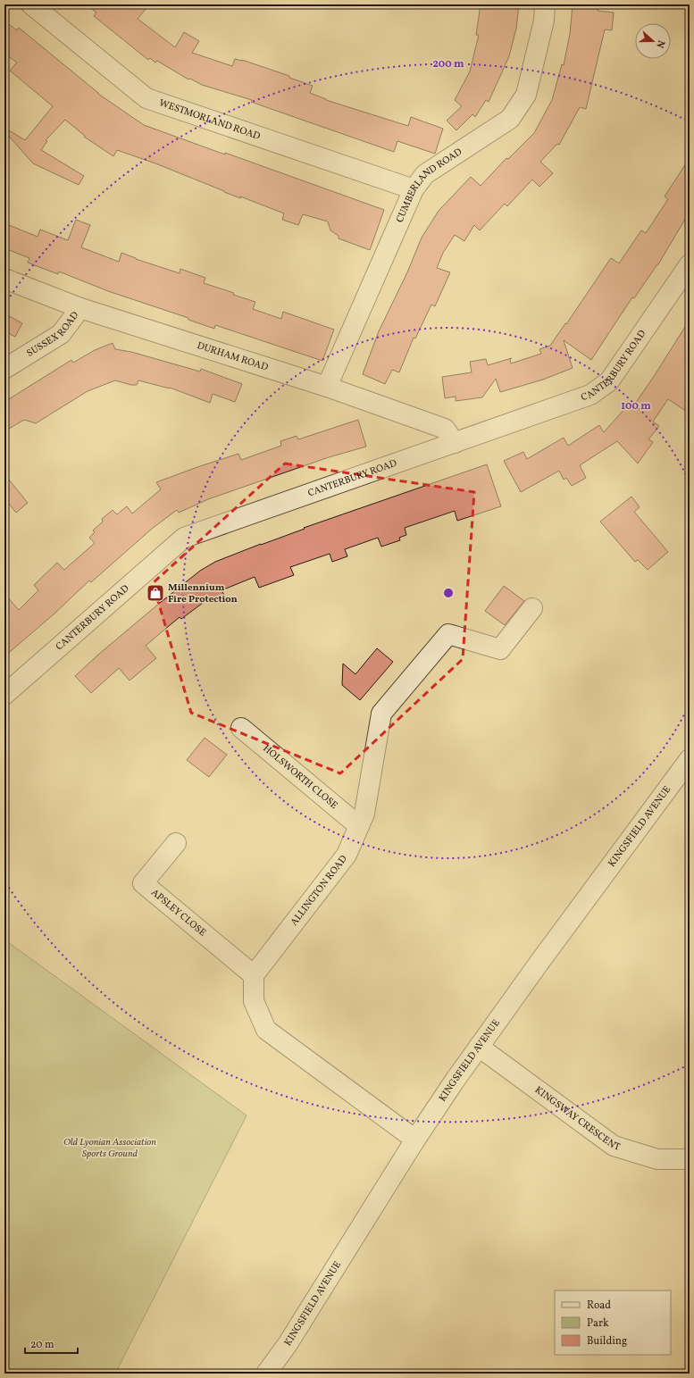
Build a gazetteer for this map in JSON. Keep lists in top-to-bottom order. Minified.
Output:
{"streets":{"street":["WESTMORLAND ROAD","CUMBERLAND ROAD","SUSSEX ROAD","DURHAM ROAD","CANTERBURY ROAD","HOLSWORTH CLOSE","KINGSFIELD AVENUE","ALLINGTON ROAD","APSLEY CLOSE","KINGSWAY CRESCENT"]},"crossings":[["WESTMORLAND ROAD","CUMBERLAND ROAD"],["CUMBERLAND ROAD","DURHAM ROAD"],["SUSSEX ROAD","DURHAM ROAD"],["DURHAM ROAD","CANTERBURY ROAD"],["HOLSWORTH CLOSE","ALLINGTON ROAD"],["KINGSFIELD AVENUE","KINGSWAY CRESCENT"],["ALLINGTON ROAD","APSLEY CLOSE"]],"parks":["Old Lyonian Association Sports Ground"],"places":{"shop":["Millennium Fire Protection"]},"legend":["Road","Park","Building"],"scale_bar":"20 m","north":"right","rings":["200 m","100 m"]}
